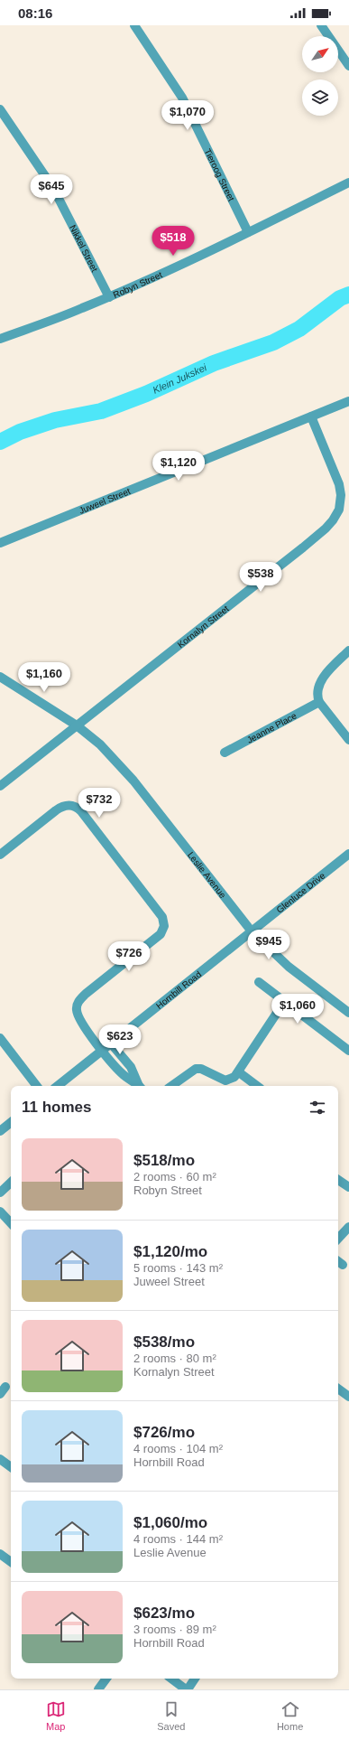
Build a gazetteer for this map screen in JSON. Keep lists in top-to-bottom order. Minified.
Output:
{"streets":{"street":["Tieroog Street","Nikkel Street","Robyn Street","Juweel Street","Kornalyn Street","Jeanne Place","Leslie Avenue","Glenluce Drive","Hornbill Road"]},"crossings":[["Tieroog Street","Robyn Street"],["Nikkel Street","Robyn Street"],["Juweel Street","Kornalyn Street"],["Kornalyn Street","Leslie Avenue"],["Leslie Avenue","Glenluce Drive"],["Leslie Avenue","Hornbill Road"],["Glenluce Drive","Hornbill Road"]],"water":["Klein Jukskei"],"north":"top right","page":{"status":"08:16","price":["$1,070","$645","$518","$1,120","$538","$1,160","$732","$945","$726","$1,060","$623"],"heading":"11 homes","list":[{"name":"$518/mo","note":"2 rooms · 60 m² · Robyn Street"},{"name":"$1,120/mo","note":"5 rooms · 143 m² · Juweel Street"},{"name":"$538/mo","note":"2 rooms · 80 m² · Kornalyn Street"},{"name":"$726/mo","note":"4 rooms · 104 m² · Hornbill Road"},{"name":"$1,060/mo","note":"4 rooms · 144 m² · Leslie Avenue"},{"name":"$623/mo","note":"3 rooms · 89 m² · Hornbill Road"}],"tabs":["Map","Saved","Home"]}}
